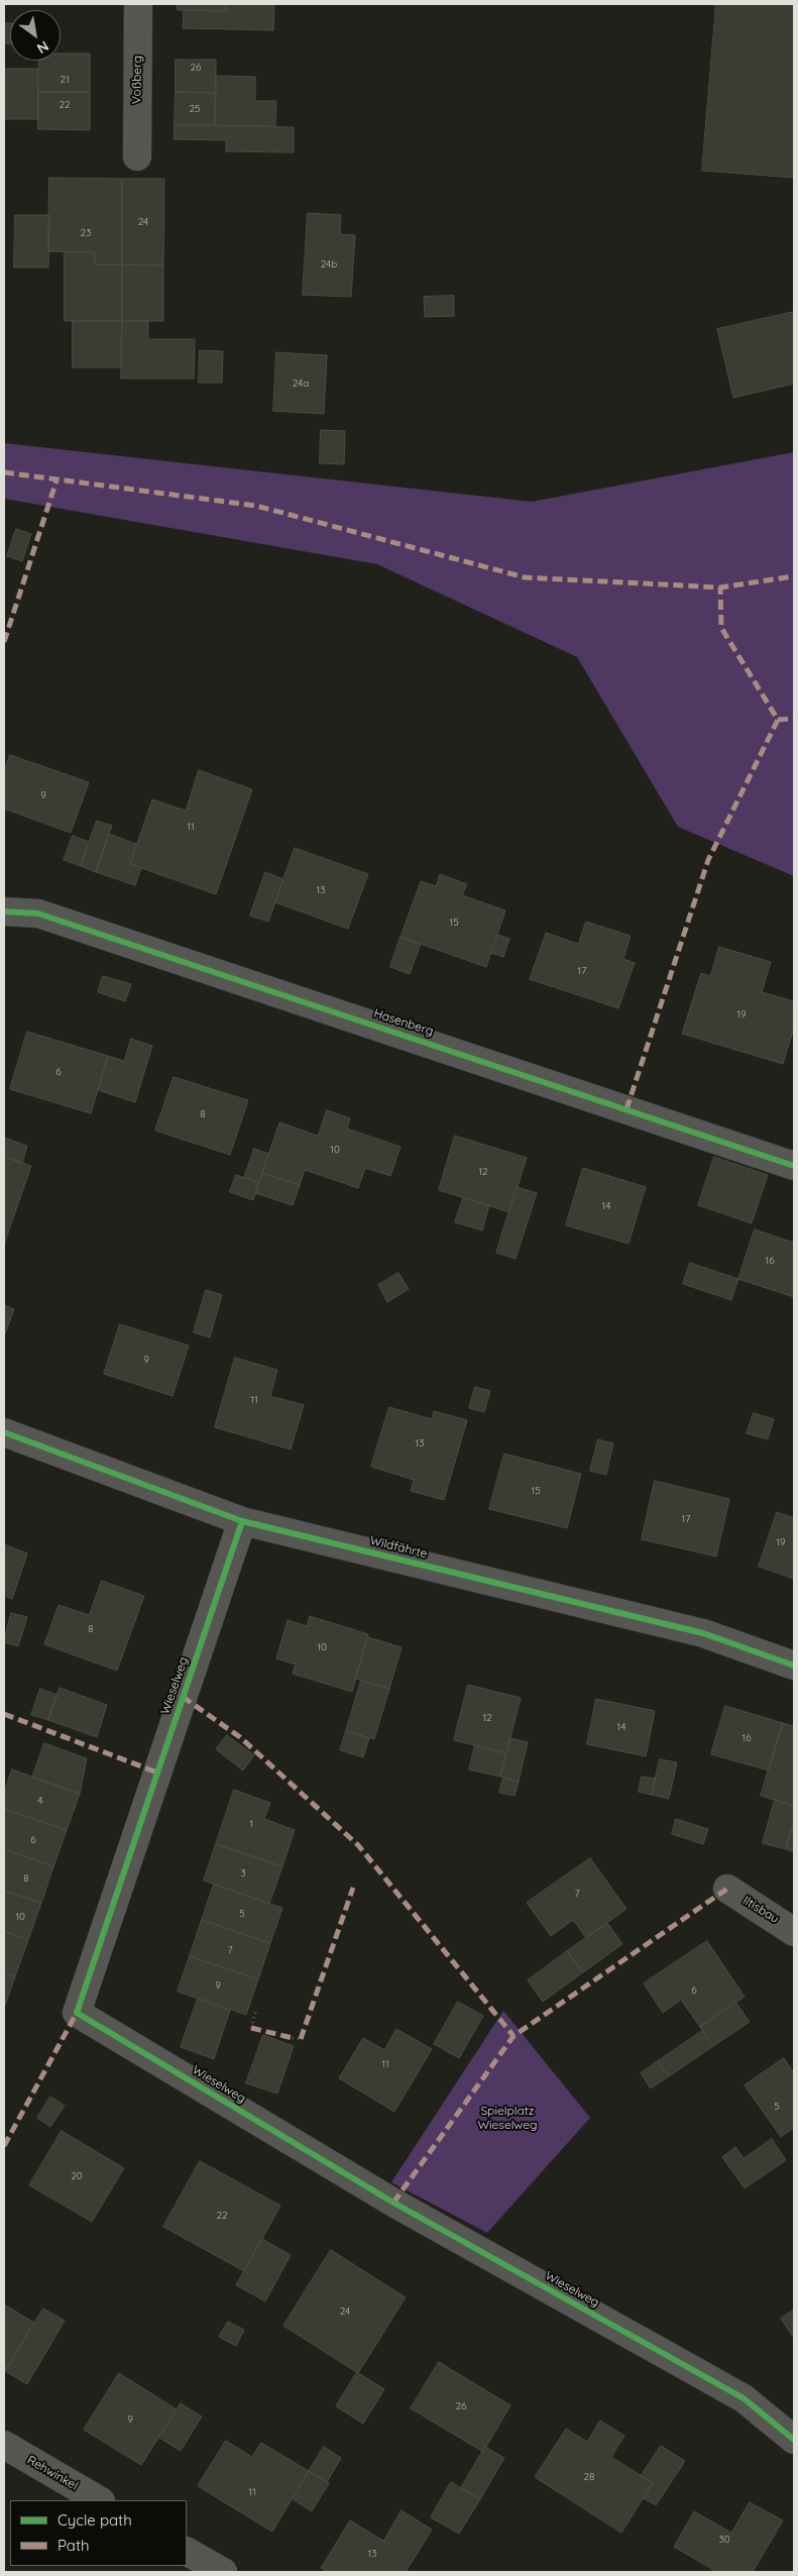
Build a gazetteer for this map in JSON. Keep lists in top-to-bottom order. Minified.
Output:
{"streets":{"street":["Voßberg","Hasenberg","Wildfährte","Wieselweg","Iltisbau","Rehwinkel"]},"crossings":[["Wildfährte","Wieselweg"]],"parks":["Spielplatz Wieselweg"],"house_numbers":["26","21","22","25","24","23","24b","24a","9","11","13","15","17","19","6","8","10","12","14","16","9","11","13","15","17","19","8","10","12","14","16","4","1","6","3","8","7","5","10","7","9","6","11","5","20","22","24","26","9","28","11","30","13"],"legend":["Cycle path","Path"],"north":"bottom right"}
